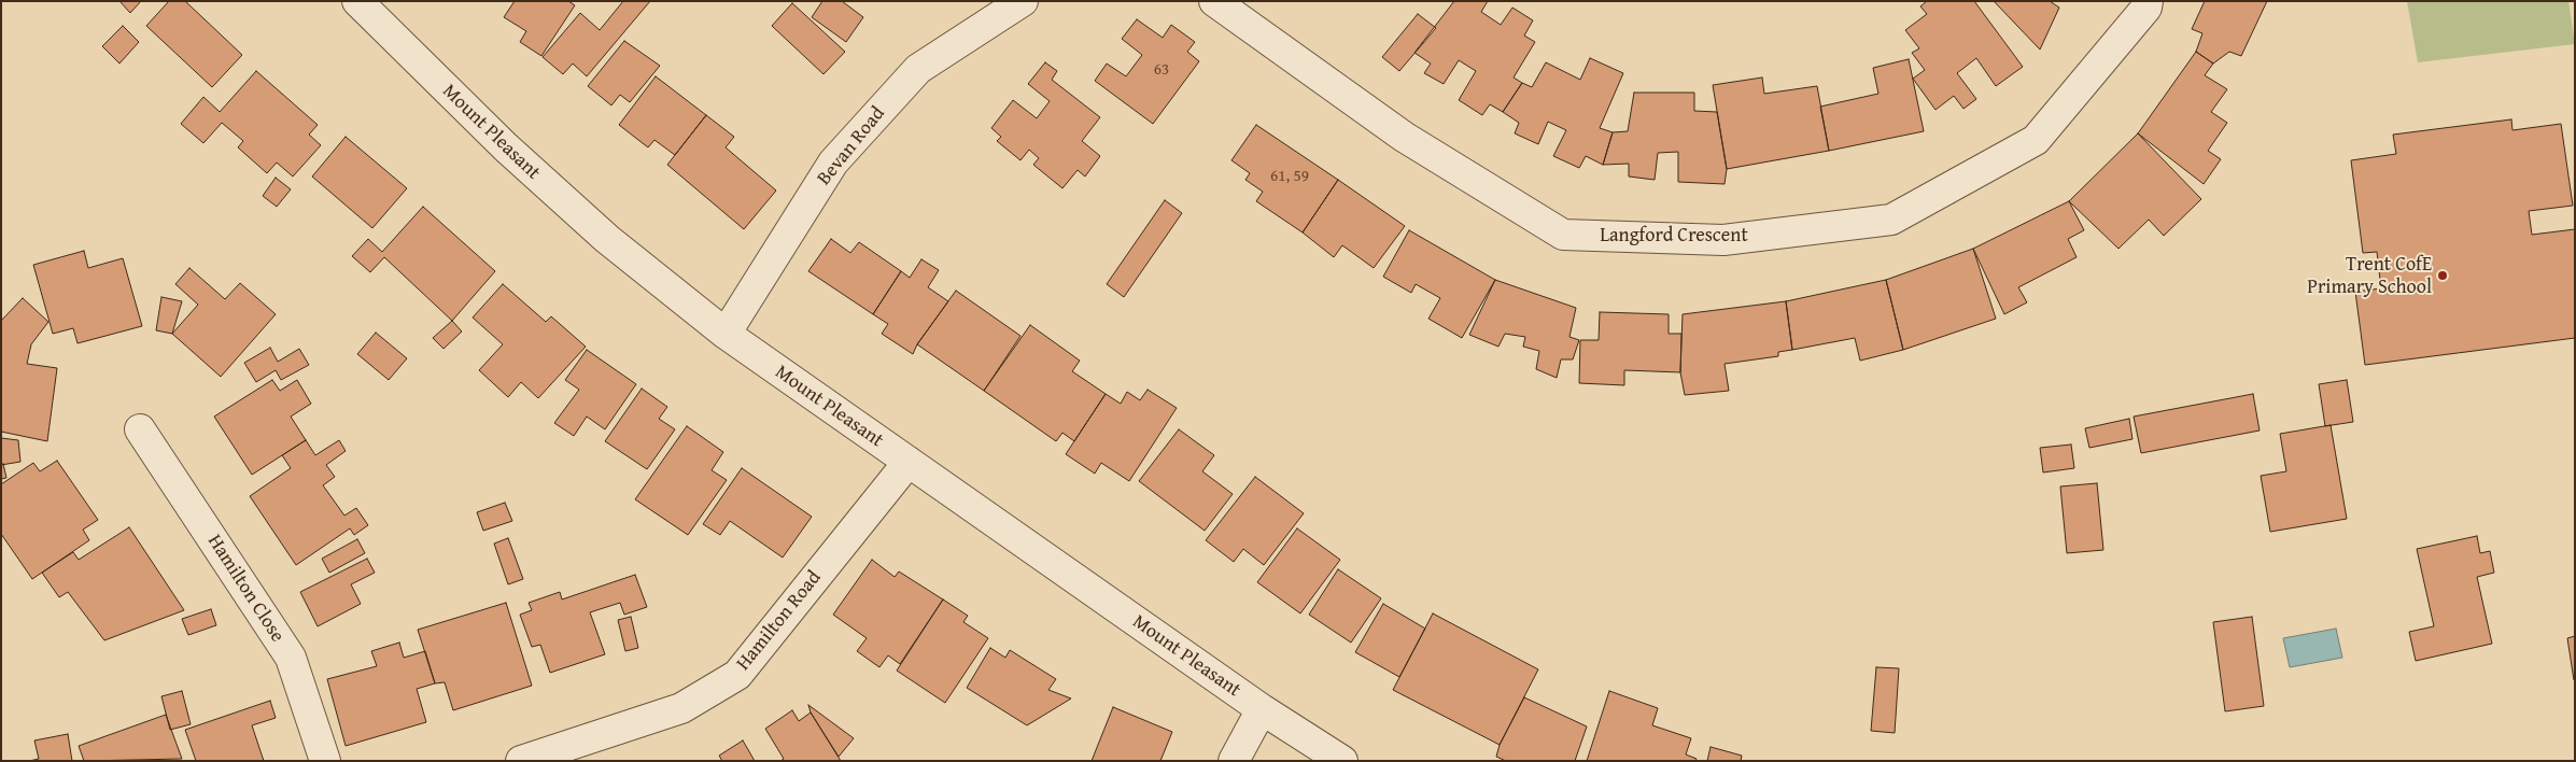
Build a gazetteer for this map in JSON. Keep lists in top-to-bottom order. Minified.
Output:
{"streets":{"street":["Mount Pleasant","Bevan Road","Langford Crescent","Hamilton Close","Hamilton Road"]},"crossings":[["Mount Pleasant","Bevan Road"],["Mount Pleasant","Hamilton Road"]],"places":["Trent CofE Primary School"],"house_numbers":["63","61, 59"]}
